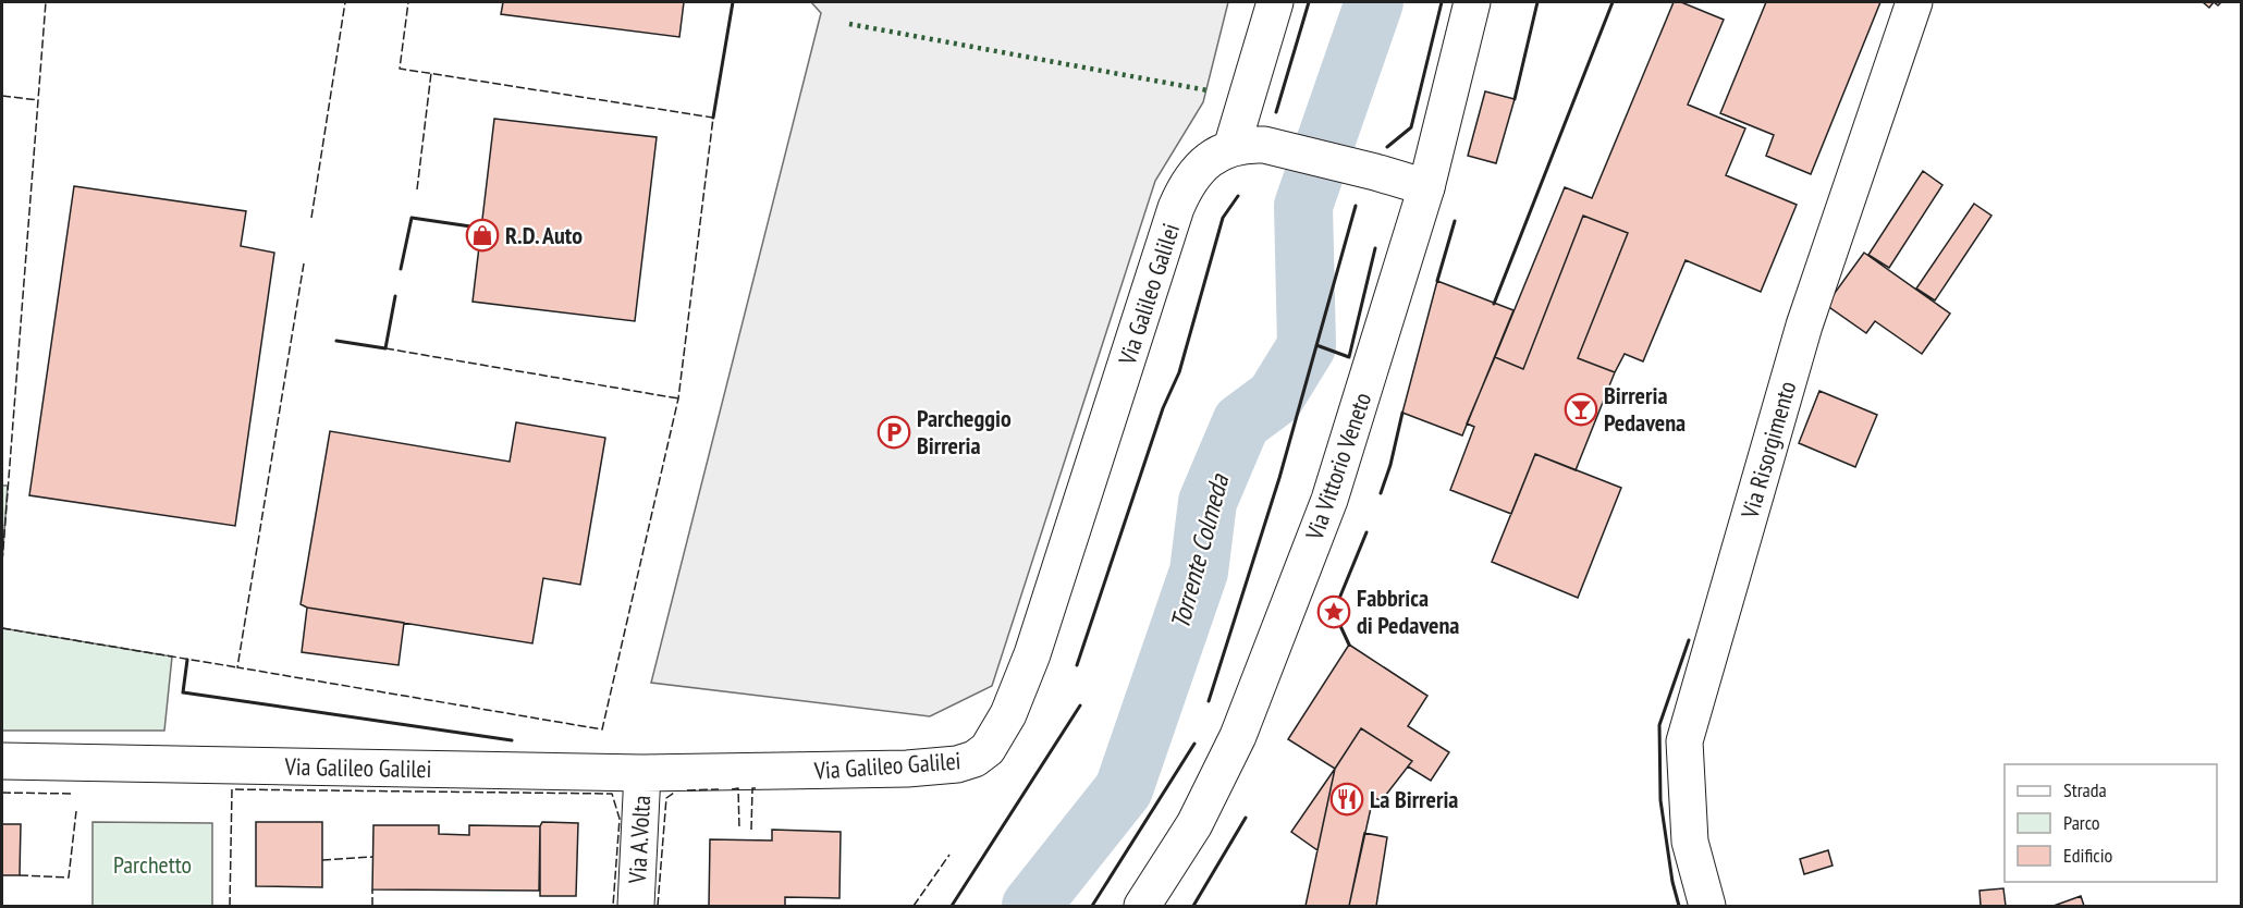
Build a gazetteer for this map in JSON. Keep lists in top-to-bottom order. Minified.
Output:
{"streets":{"street":["Via Galileo Galilei","Via Risorgimento","Via Vittorio Veneto","Via A.Volta"]},"crossings":[["Via Galileo Galilei","Via A.Volta"]],"water":["Torrente Colmeda"],"parks":["Parchetto"],"places":{"shop":["R.D. Auto"],"bar":["Birreria Pedavena"],"parking":["Parcheggio Birreria"],"place":["Fabbrica di Pedavena"],"restaurant":["La Birreria"]},"legend":["Strada","Parco","Edificio"]}
